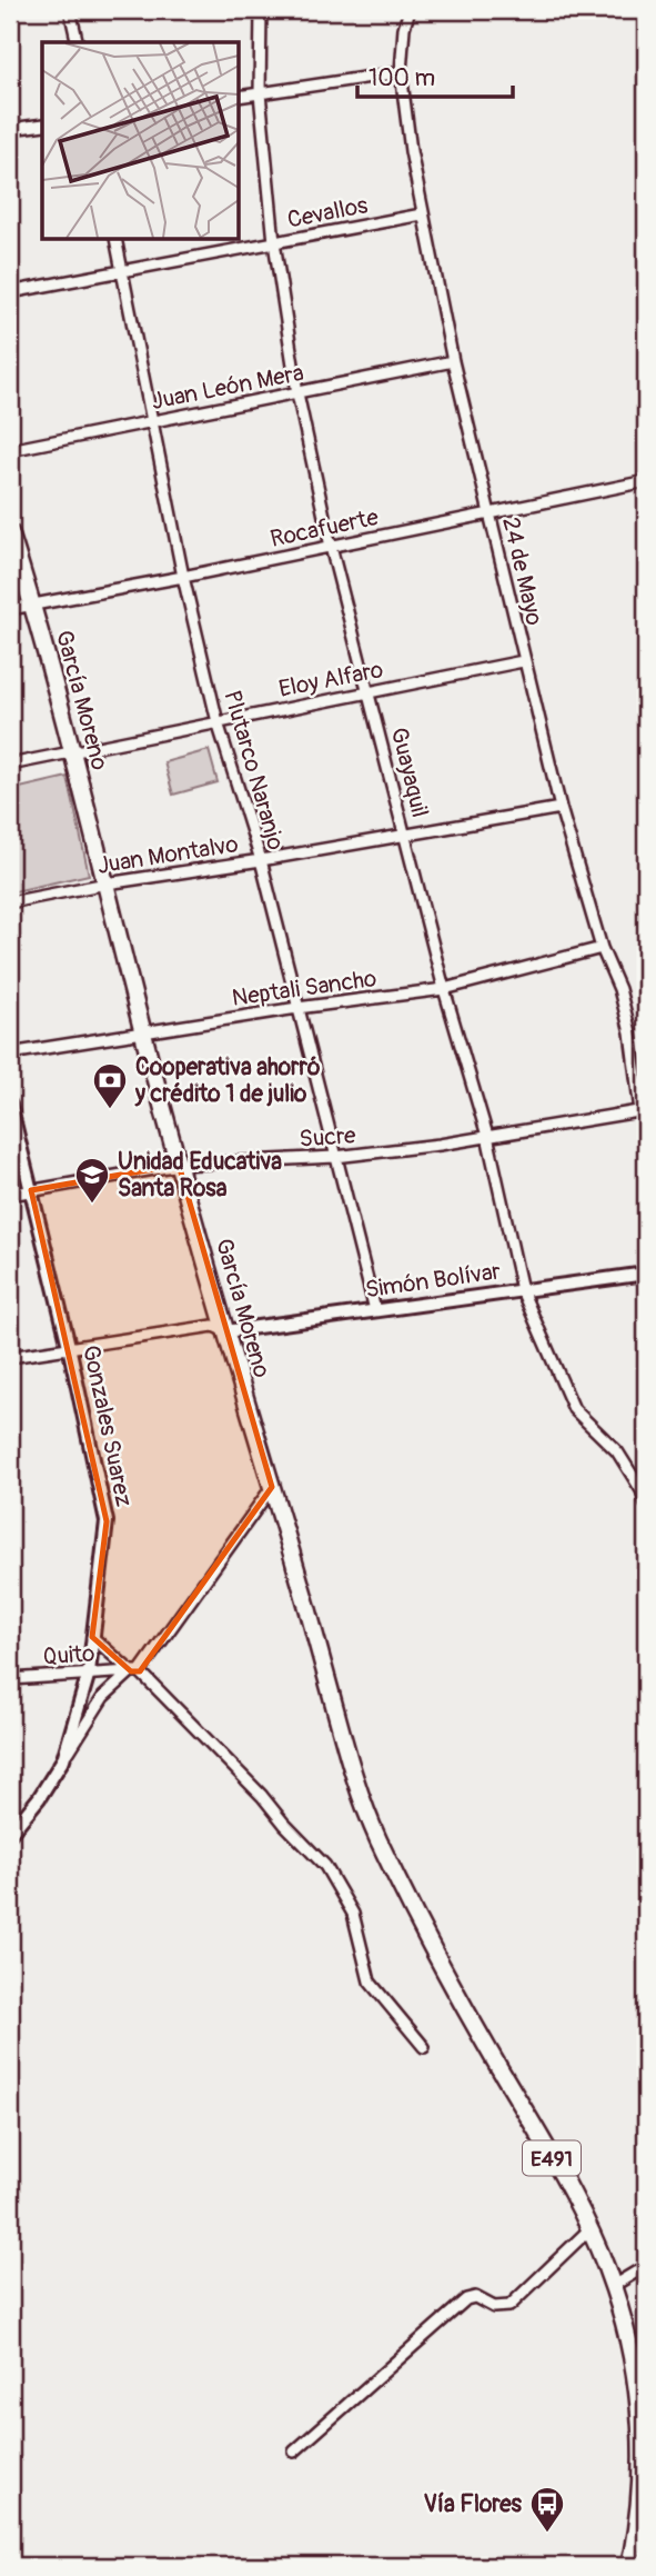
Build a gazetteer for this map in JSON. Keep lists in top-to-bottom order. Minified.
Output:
{"streets":{"highway":["García Moreno","E491"],"street":["Cevallos","Juan León Mera","Rocafuerte","24 de Mayo","Eloy Alfaro","Plutarco Naranjo","Guayaquil","Juan Montalvo","Neptali Sancho","Sucre","Simón Bolívar","Gonzales Suarez","Quito"]},"crossings":[["Cevallos","24 de Mayo"],["Cevallos","Plutarco Naranjo"],["Cevallos","Guayaquil"],["Juan León Mera","24 de Mayo"],["Juan León Mera","Plutarco Naranjo"],["Juan León Mera","Guayaquil"],["Rocafuerte","24 de Mayo"],["Rocafuerte","García Moreno"],["Rocafuerte","Plutarco Naranjo"],["Rocafuerte","Guayaquil"],["24 de Mayo","Eloy Alfaro"],["24 de Mayo","Juan Montalvo"],["24 de Mayo","Neptali Sancho"],["24 de Mayo","Sucre"],["Eloy Alfaro","García Moreno"],["Eloy Alfaro","Plutarco Naranjo"],["Eloy Alfaro","Guayaquil"],["García Moreno","Juan Montalvo"],["García Moreno","Neptali Sancho"],["García Moreno","Sucre"],["García Moreno","Simón Bolívar"],["García Moreno","E491"],["Plutarco Naranjo","Juan Montalvo"],["Plutarco Naranjo","Neptali Sancho"],["Plutarco Naranjo","Sucre"],["Plutarco Naranjo","Simón Bolívar"],["Guayaquil","Juan Montalvo"],["Guayaquil","Neptali Sancho"],["Guayaquil","Sucre"],["Guayaquil","Simón Bolívar"],["Sucre","Gonzales Suarez"],["Gonzales Suarez","Quito"]],"places":{"bank":["Cooperativa ahorró y crédito 1 de julio"],"school or university":["Unidad Educativa Santa Rosa"],"bus stop":["Vía Flores"]},"scale_bar":"100 m"}
